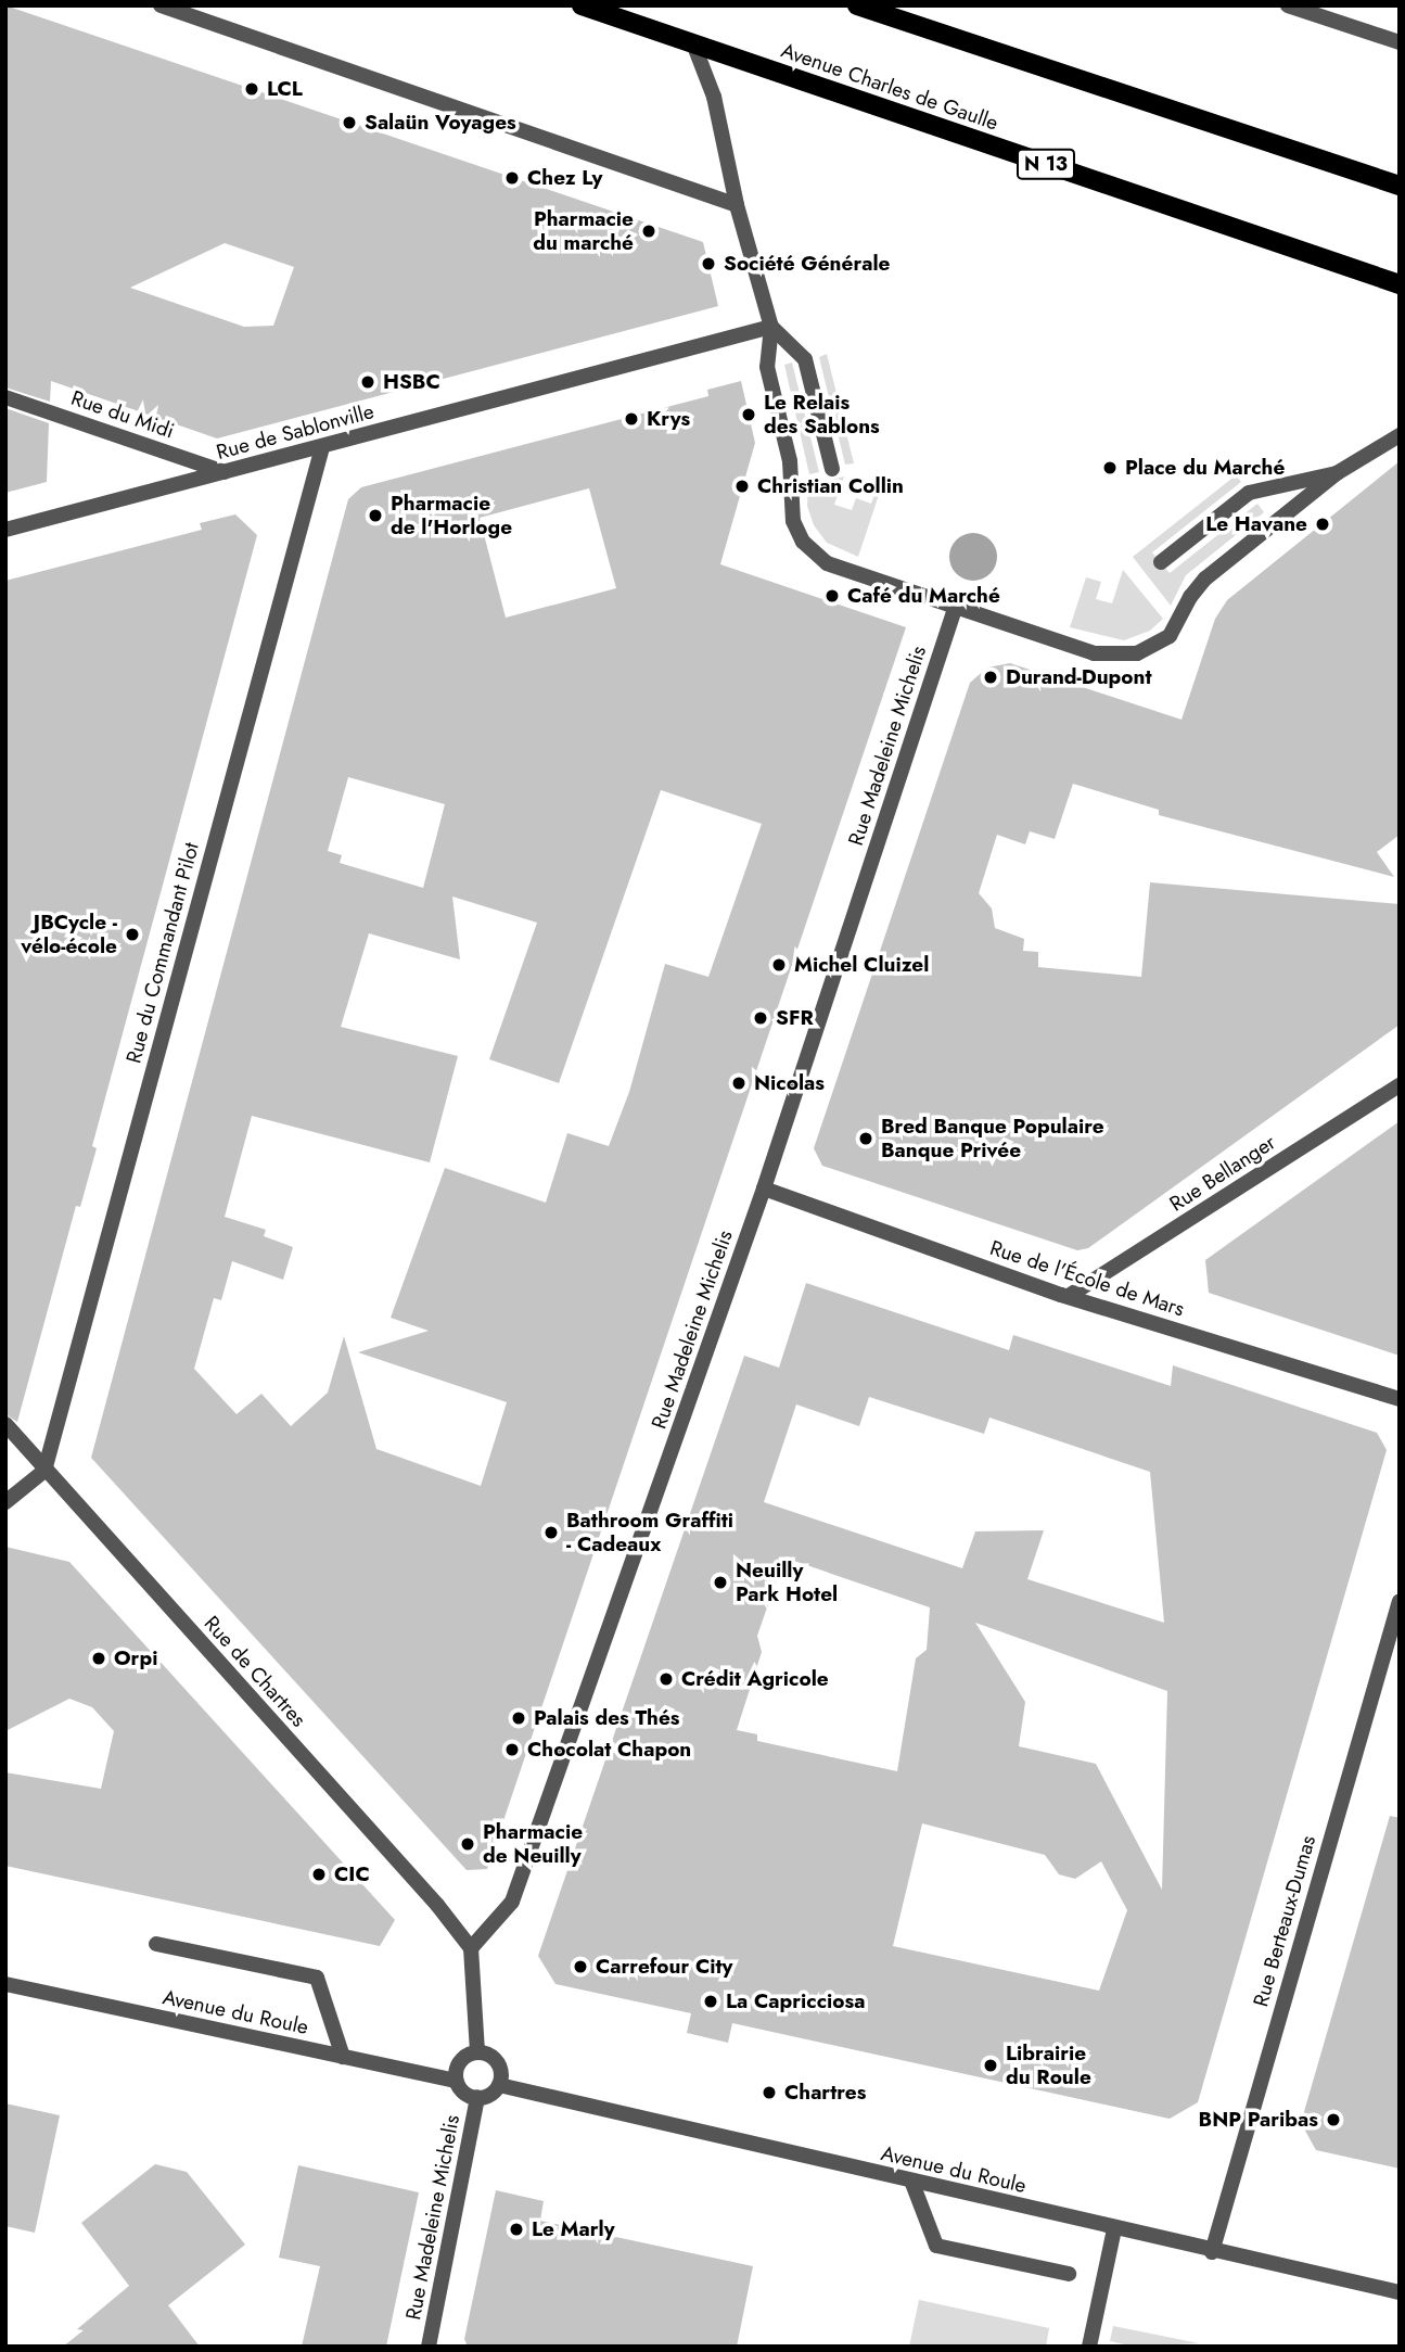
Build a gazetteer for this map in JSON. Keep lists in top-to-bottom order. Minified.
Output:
{"streets":{"main road":["Avenue Charles de Gaulle","N 13"],"street":["Rue du Midi","Rue de Sablonville","Rue Madeleine Michelis","Rue du Commandant Pilot","Rue Bellanger","Rue de l'École de Mars","Rue de Chartres","Rue Berteaux-Dumas","Avenue du Roule"]},"crossings":[["Rue du Midi","Rue de Sablonville"],["Rue de Sablonville","Rue du Commandant Pilot"],["Rue Madeleine Michelis","Rue de l'École de Mars"],["Rue Madeleine Michelis","Rue de Chartres"],["Rue Madeleine Michelis","Avenue du Roule"],["Rue du Commandant Pilot","Rue de Chartres"],["Rue Bellanger","Rue de l'École de Mars"],["Rue Berteaux-Dumas","Avenue du Roule"]],"places":["LCL","Salaün Voyages","Chez Ly","Pharmacie du marché","Société Générale","HSBC","Le Relais des Sablons","Krys","Place du Marché","Christian Collin","Pharmacie de l'Horloge","Le Havane","Café du Marché","Durand-Dupont","JBCycle - vélo-école","Michel Cluizel","SFR","Nicolas","Bred Banque Populaire Banque Privée","Bathroom Graffiti - Cadeaux","Neuilly Park Hotel","Orpi","Crédit Agricole","Palais des Thés","Chocolat Chapon","Pharmacie de Neuilly","CIC","Carrefour City","La Capricciosa","Librairie du Roule","Chartres","BNP Paribas","Le Marly"]}
